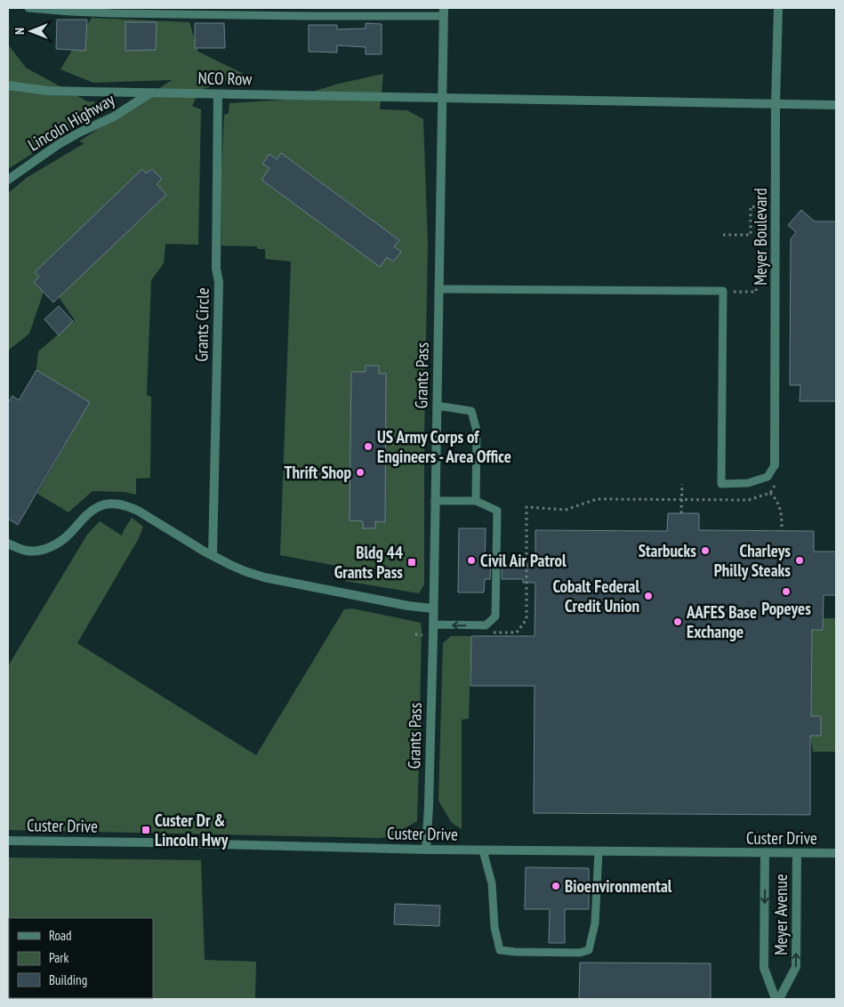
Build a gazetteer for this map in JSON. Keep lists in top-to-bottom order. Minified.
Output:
{"streets":{"street":["NCO Row","Lincoln Highway","Meyer Boulevard","Grants Circle","Grants Pass","Custer Drive","Meyer Avenue"]},"crossings":[["NCO Row","Lincoln Highway"],["NCO Row","Meyer Boulevard"],["NCO Row","Grants Circle"],["NCO Row","Grants Pass"],["Grants Pass","Custer Drive"],["Custer Drive","Meyer Avenue"]],"places":{"other":["US Army Corps of Engineers - Area Office","Thrift Shop","Starbucks","Civil Air Patrol","Charleys Philly Steaks","Popeyes","Cobalt Federal Credit Union","AAFES Base Exchange","Bioenvironmental"],"transit":["Bldg 44 Grants Pass","Custer Dr & Lincoln Hwy"]},"legend":["Road","Park","Building"],"north":"left"}
